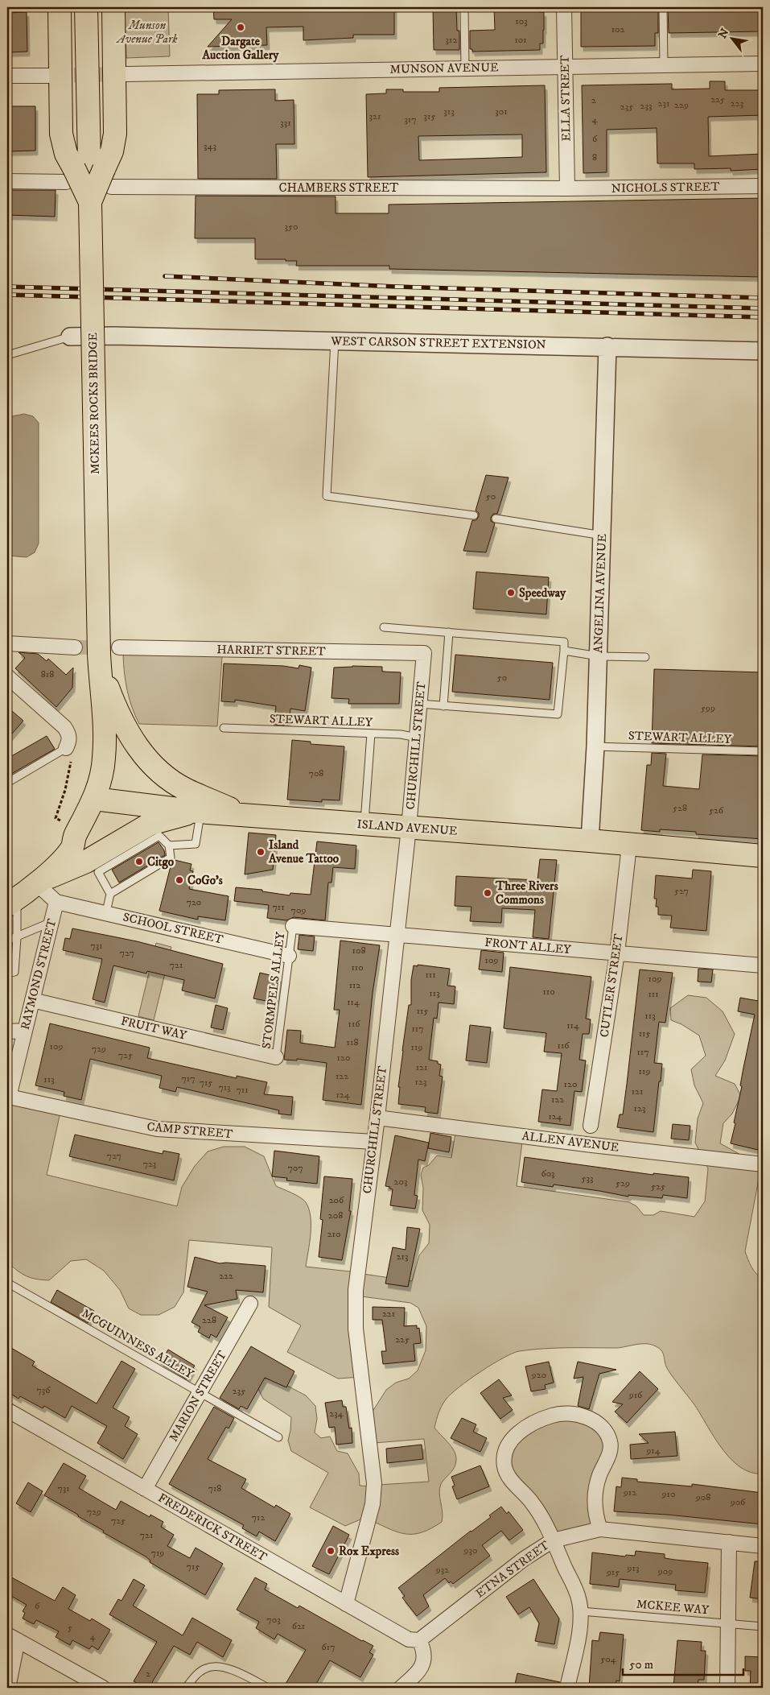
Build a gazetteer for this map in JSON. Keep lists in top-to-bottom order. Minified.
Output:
{"streets":{"main road":["MCKEES ROCKS BRIDGE","ISLAND AVENUE"],"street":["MUNSON AVENUE","ELLA STREET","CHAMBERS STREET","NICHOLS STREET","WEST CARSON STREET EXTENSION","ANGELINA AVENUE","HARRIET STREET","CHURCHILL STREET","SCHOOL STREET","FRONT ALLEY","RAYMOND STREET","CUTLER STREET","FRUIT WAY","CAMP STREET","ALLEN AVENUE","MARION STREET","FREDERICK STREET","ETNA STREET"],"lane":["STEWART ALLEY","STORMPELS ALLEY","MCGUINNESS ALLEY","MCKEE WAY"]},"crossings":[["MUNSON AVENUE","ELLA STREET"],["ELLA STREET","CHAMBERS STREET"],["ELLA STREET","NICHOLS STREET"],["CHAMBERS STREET","NICHOLS STREET"],["WEST CARSON STREET EXTENSION","ANGELINA AVENUE"],["MCKEES ROCKS BRIDGE","HARRIET STREET"],["MCKEES ROCKS BRIDGE","ISLAND AVENUE"],["ANGELINA AVENUE","STEWART ALLEY"],["ANGELINA AVENUE","ISLAND AVENUE"],["HARRIET STREET","CHURCHILL STREET"],["STEWART ALLEY","CHURCHILL STREET"],["CHURCHILL STREET","ISLAND AVENUE"],["CHURCHILL STREET","FRONT ALLEY"],["CHURCHILL STREET","CAMP STREET"],["CHURCHILL STREET","ALLEN AVENUE"],["CHURCHILL STREET","FREDERICK STREET"],["ISLAND AVENUE","CUTLER STREET"],["SCHOOL STREET","RAYMOND STREET"],["SCHOOL STREET","STORMPELS ALLEY"],["FRONT ALLEY","CUTLER STREET"],["FRONT ALLEY","STORMPELS ALLEY"],["RAYMOND STREET","FRUIT WAY"],["RAYMOND STREET","CAMP STREET"],["STORMPELS ALLEY","FRUIT WAY"],["MCGUINNESS ALLEY","MARION STREET"],["MARION STREET","FREDERICK STREET"],["FREDERICK STREET","ETNA STREET"]],"parks":["Munson Avenue Park"],"places":["Dargate Auction Gallery","Speedway","Island Avenue Tattoo","Citgo","CoGo's","Three Rivers Commons","Rox Express"],"house_numbers":["103","102","312","101","225","2","231","223","229","233","235","313","301","321","315","317","4","331","6","343","8","350","50","818","50","599","708","528","526","527","720","711","709","731","108","727","109","721","110","111","109","112","110","113","111","114","115","113","116","114","117","115","118","116","109","119","729","117","725","120","121","119","122","717","113","123","715","120","713","711","121","124","122","123","124","727","723","707","603","533","203","529","525","206","208","210","213","222","221","228","225","920","736","235","916","234","914","731","718","912","910","908","906","729","712","725","721","930","719","715","913","932","909","915","6","703","621","5","4","617","504","2"],"scale_bar":"50 m","north":"top left"}
